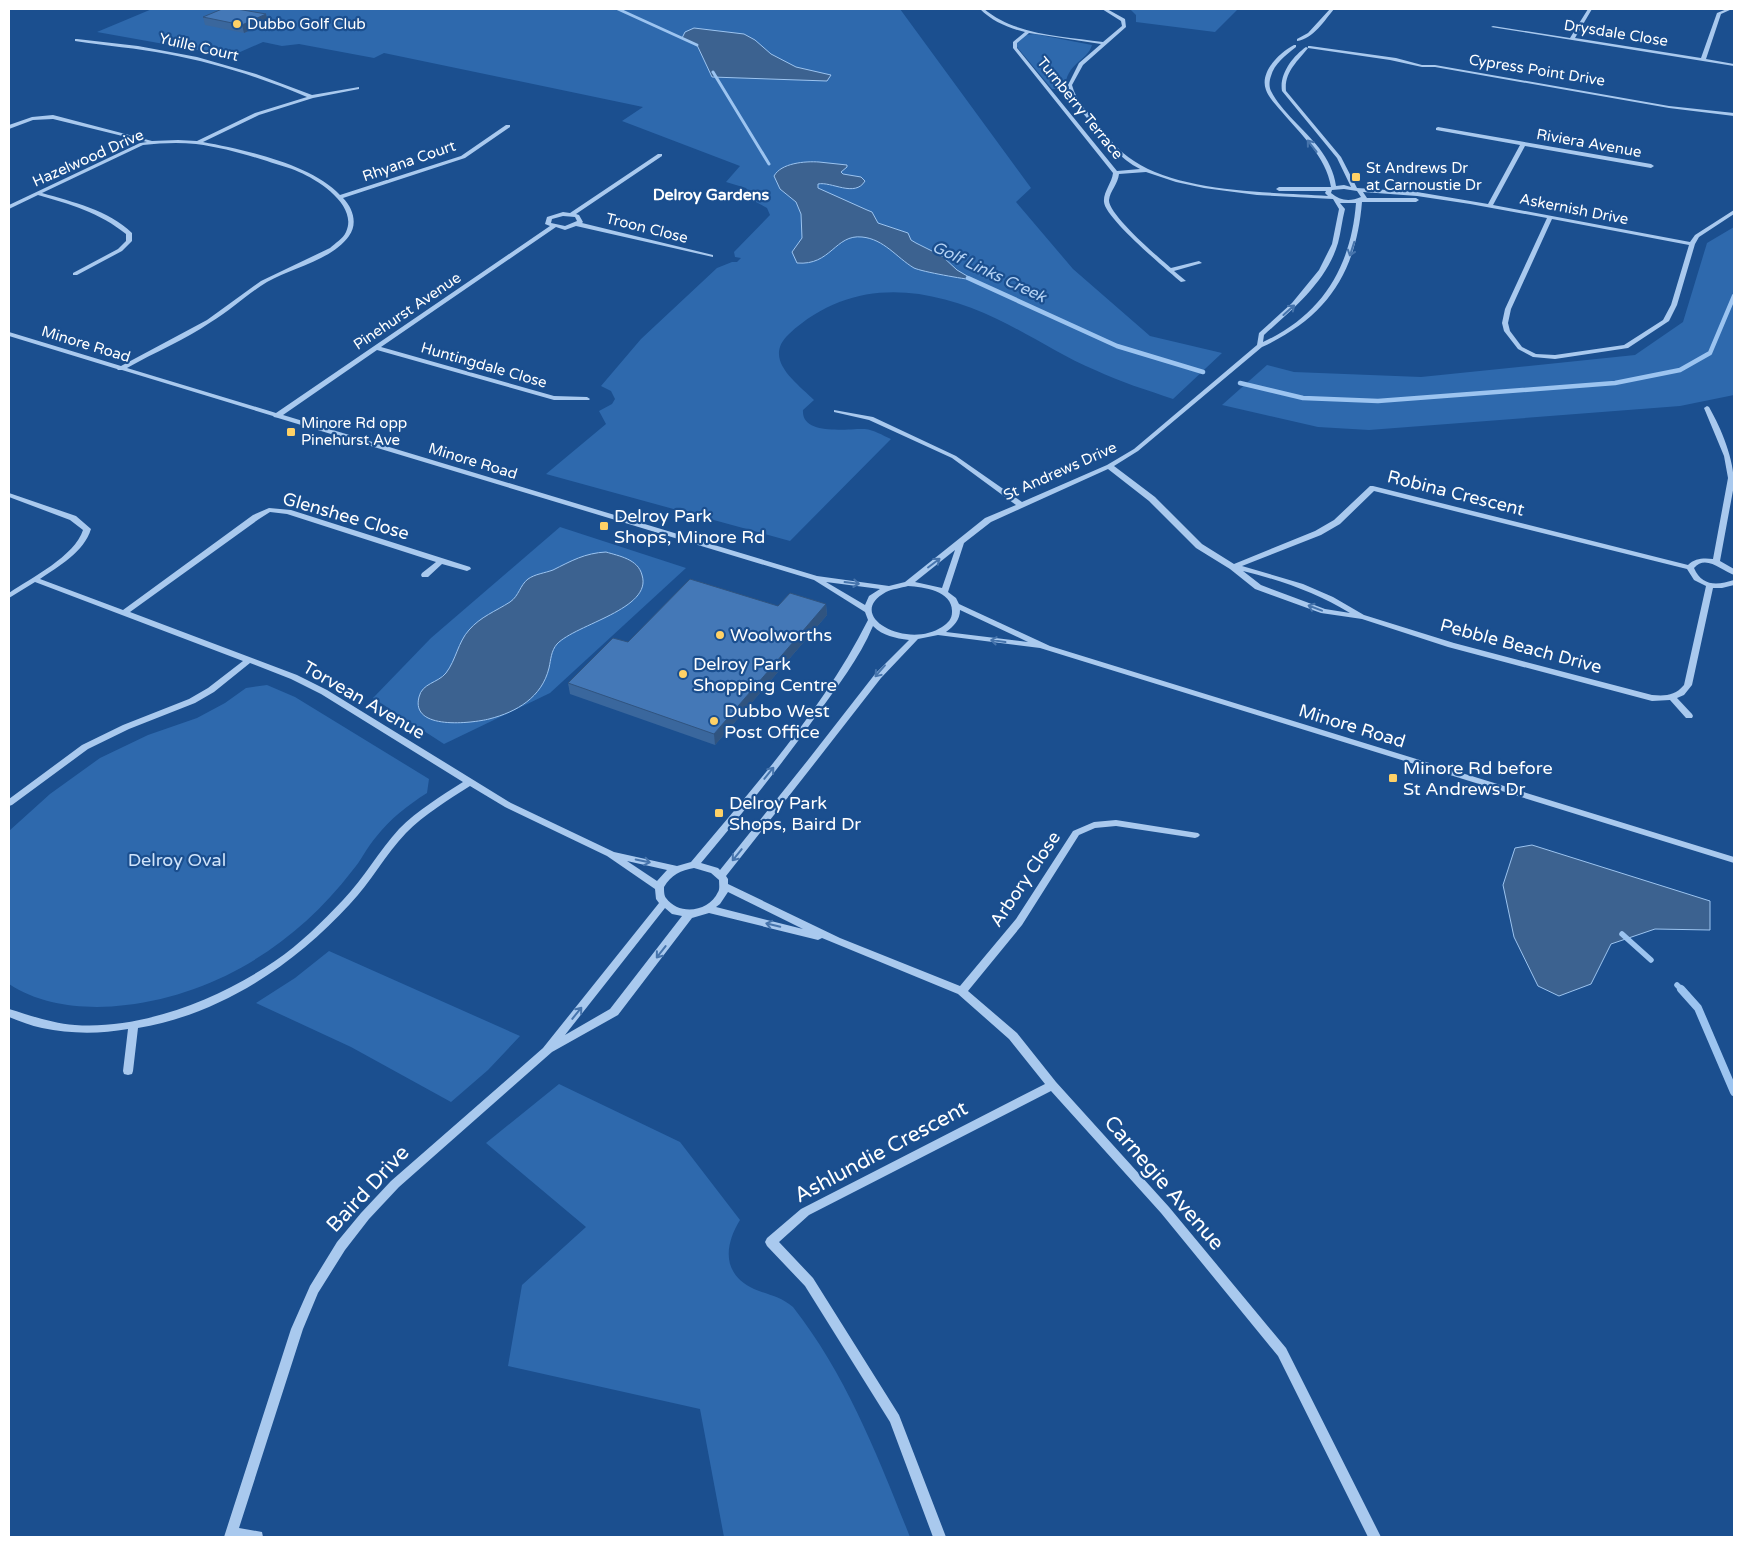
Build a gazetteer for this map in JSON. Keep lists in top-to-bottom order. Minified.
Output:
{"streets":{"street":["Drysdale Close","Yuille Court","Cypress Point Drive","Turnberry Terrace","Riviera Avenue","Hazelwood Drive","Rhyana Court","Askernish Drive","Troon Close","Pinehurst Avenue","Minore Road","Huntingdale Close","St Andrews Drive","Robina Crescent","Glenshee Close","Pebble Beach Drive","Torvean Avenue","Arbory Close","Ashlundie Crescent","Carnegie Avenue","Baird Drive"]},"crossings":[["Riviera Avenue","Askernish Drive"],["Hazelwood Drive","Rhyana Court"],["Hazelwood Drive","Minore Road"],["Askernish Drive","St Andrews Drive"],["Pinehurst Avenue","Minore Road"],["Pinehurst Avenue","Huntingdale Close"],["Minore Road","St Andrews Drive"],["St Andrews Drive","Pebble Beach Drive"],["Robina Crescent","Pebble Beach Drive"],["Glenshee Close","Torvean Avenue"],["Torvean Avenue","Carnegie Avenue"],["Torvean Avenue","Baird Drive"],["Arbory Close","Carnegie Avenue"],["Ashlundie Crescent","Carnegie Avenue"],["Carnegie Avenue","Baird Drive"]],"districts":["Delroy Gardens"],"water":["Golf Links Creek"],"parks":["Delroy Oval"],"places":{"other":["Dubbo Golf Club","Woolworths","Delroy Park Shopping Centre","Dubbo West Post Office"],"transit":["St Andrews Dr at Carnoustie Dr","Minore Rd opp Pinehurst Ave","Delroy Park Shops, Minore Rd","Minore Rd before St Andrews Dr","Delroy Park Shops, Baird Dr"]}}
